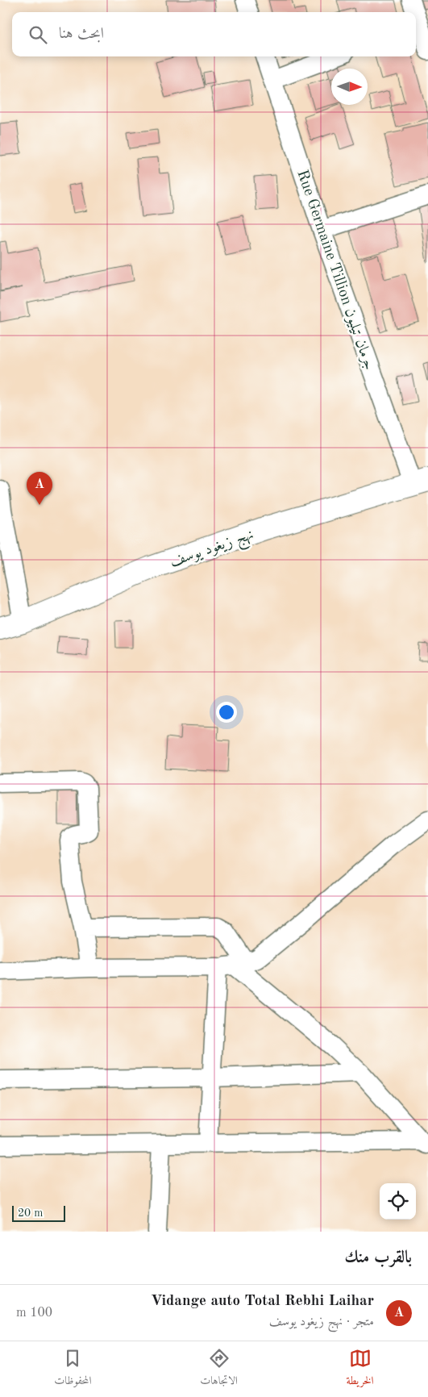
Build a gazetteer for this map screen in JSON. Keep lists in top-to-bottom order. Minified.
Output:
{"streets":{"main road":["نهج زيغود يوسف"],"street":["Rue Germaine Tillion جرمان تيليون"]},"crossings":[["Rue Germaine Tillion جرمان تيليون","نهج زيغود يوسف"]],"scale_bar":"20 m","north":"right","page":{"search":"ابحث هنا","pins":"A","scale":"20 m","heading":"بالقرب منك","list":[{"mark":"A","name":"Vidange auto Total Rebhi Laihar","note":"متجر · نهج زيغود يوسف","value":"100 m"}],"nav":["الخريطة","الاتجاهات","المحفوظات"]}}
